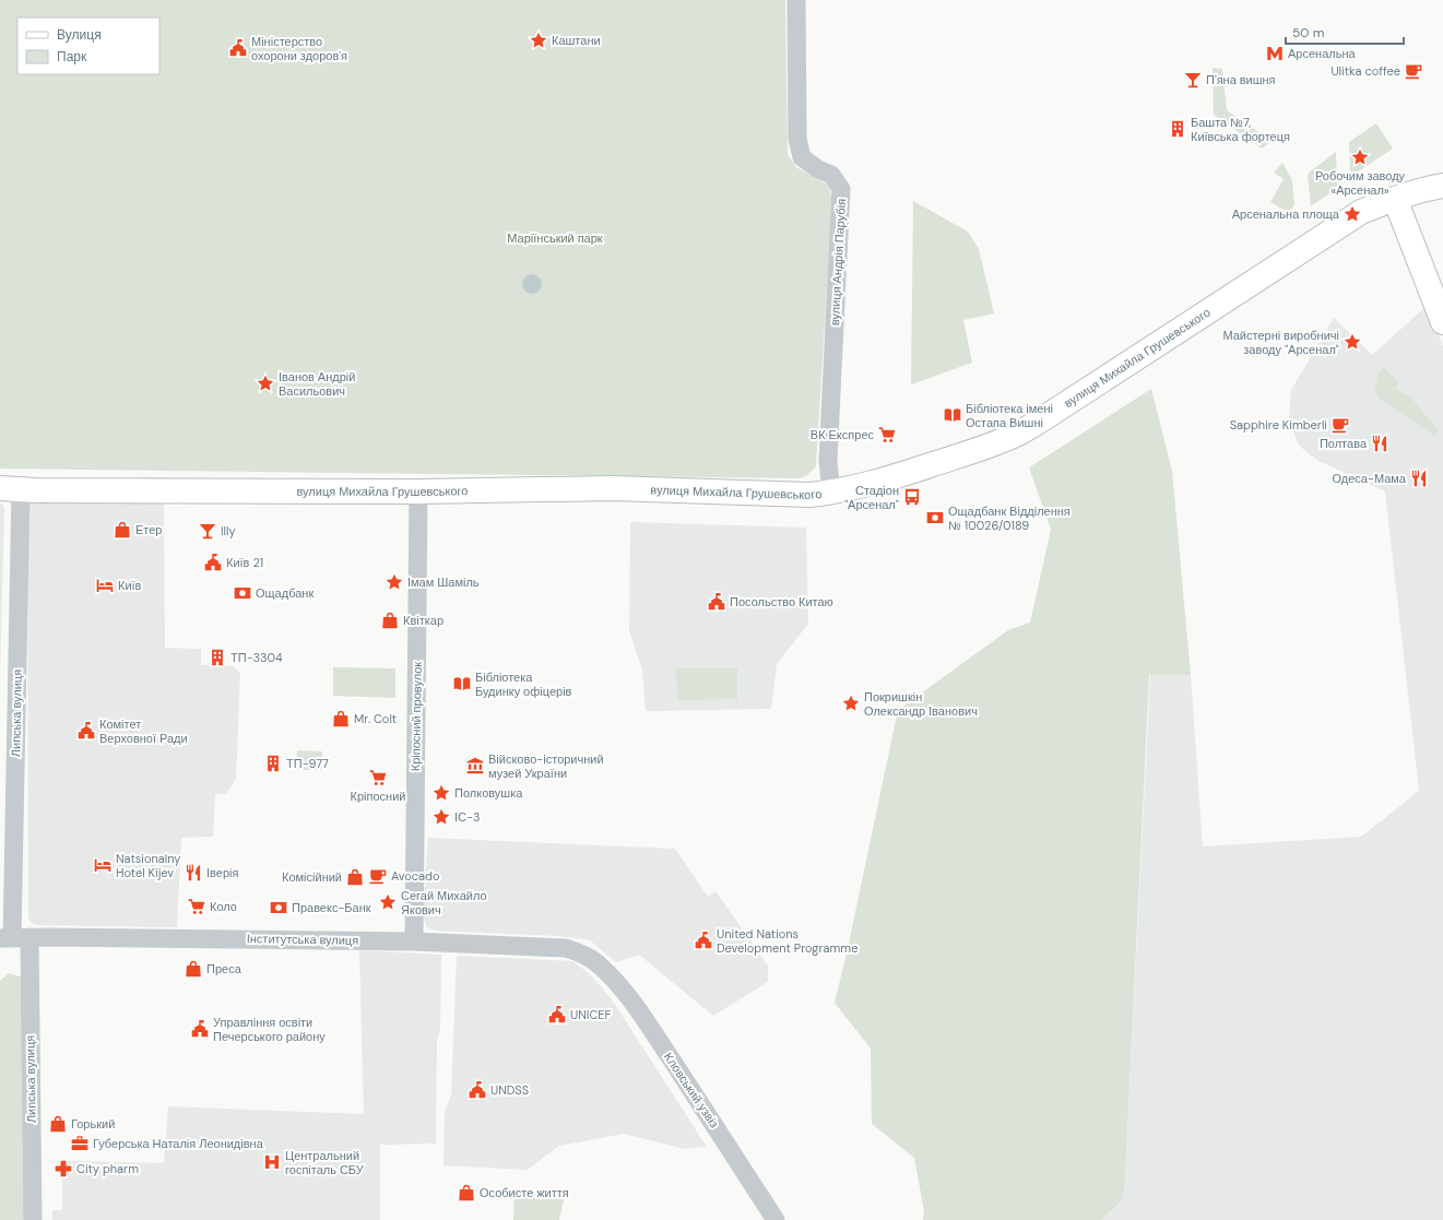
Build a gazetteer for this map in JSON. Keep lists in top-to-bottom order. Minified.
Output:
{"streets":{"main road":["вулиця Михайла Грушевського"],"street":["вулиця Андрія Парубія","Липська вулиця","Кріпосний провулок","Інститутська вулиця","Кловський узвіз"]},"crossings":[["вулиця Андрія Парубія","вулиця Михайла Грушевського"],["вулиця Михайла Грушевського","Липська вулиця"],["вулиця Михайла Грушевського","Кріпосний провулок"],["Липська вулиця","Інститутська вулиця"],["Кріпосний провулок","Інститутська вулиця"],["Інститутська вулиця","Кловський узвіз"]],"parks":["Маріїнський парк"],"places":{"place":["Каштани","Робочим заводу «Арсенал»","Арсенальна площа","Майстерні виробничі заводу \"Арсенал\"","Іванов Андрій Васильович","Імам Шаміль","Покришкін Олександр Іванович","Полковушка","ІС-3","Сегай Михайло Якович"],"public building":["Міністерство охорони здоров'я","Київ 21","Посольство Китаю","Комітет Верховної Ради","United Nations Development Programme","UNICEF","Управління освіти Печерського району","UNDSS"],"metro station":["Арсенальна"],"cafe":["Ulitka coffee","Sapphire Kimberli","Avocado"],"bar":["П'яна вишня","Illy"],"building":["Башта №7, Київська фортеця","ТП-3304","ТП-977"],"library":["Бібліотека імені Остапа Вишні","Бібліотека Будинку офіцерів"],"supermarket":["ВК Експрес","Кріпосний","Коло"],"restaurant":["Полтава","Одеса-Мама","Іверія"],"bus stop":["Стадіон \"Арсенал\""],"bank":["Ощадбанк Відділення № 10026/0189","Ощадбанк","Правекс-Банк"],"shop":["Етер","Квіткар","Mr. Colt","Комісійний","Преса","Горький","Особисте життя"],"hotel":["Київ","Natsionalny Hotel Kijev"],"museum":["Війсково-історичний музей України"],"office":["Губерська Наталія Леонидівна"],"hospital":["Центральний госпіталь СБУ"],"pharmacy":["City pharm"]},"legend":["Вулиця","Парк"],"scale_bar":"50 m"}
